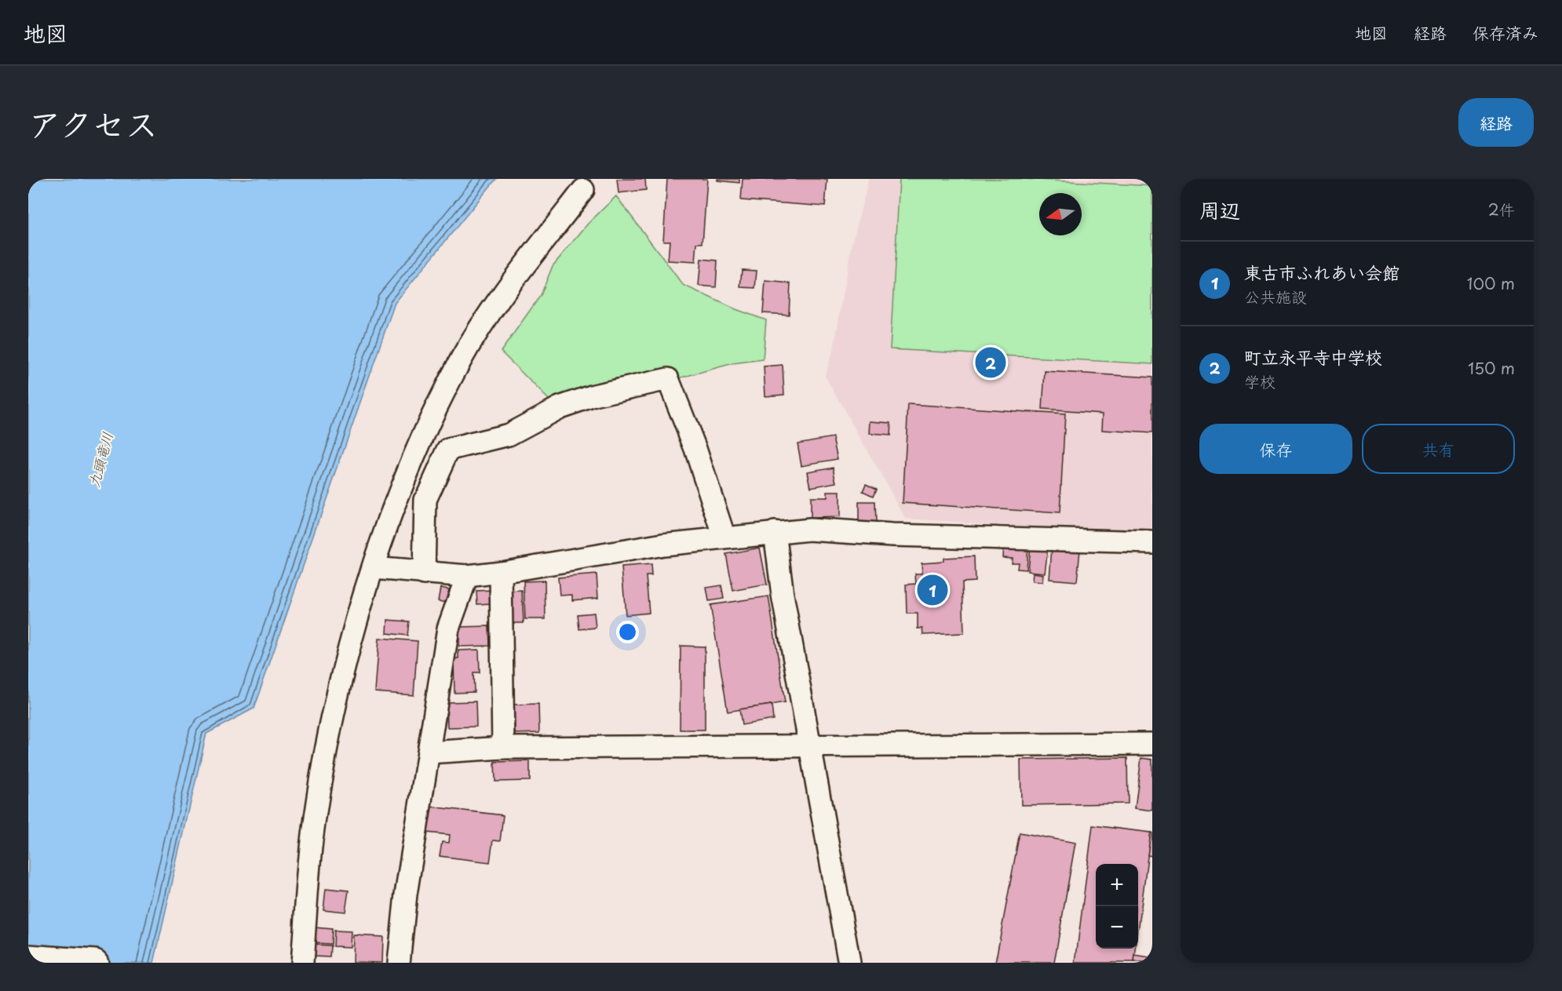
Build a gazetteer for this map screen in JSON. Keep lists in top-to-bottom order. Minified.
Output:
{"water":["九頭竜川"],"north":"left","page":{"header":"地図","nav":["地図","経路","保存済み"],"title":"アクセス","buttons":["経路",["保存","共有"]],"heading":["周辺","2件"],"list":[{"mark":"1","name":"東古市ふれあい会館","note":"公共施設","value":"100 m"},{"mark":"2","name":"町立永平寺中学校","note":"学校","value":"150 m"}],"pins":["2","1"],"map_buttons":["+","−"]}}
